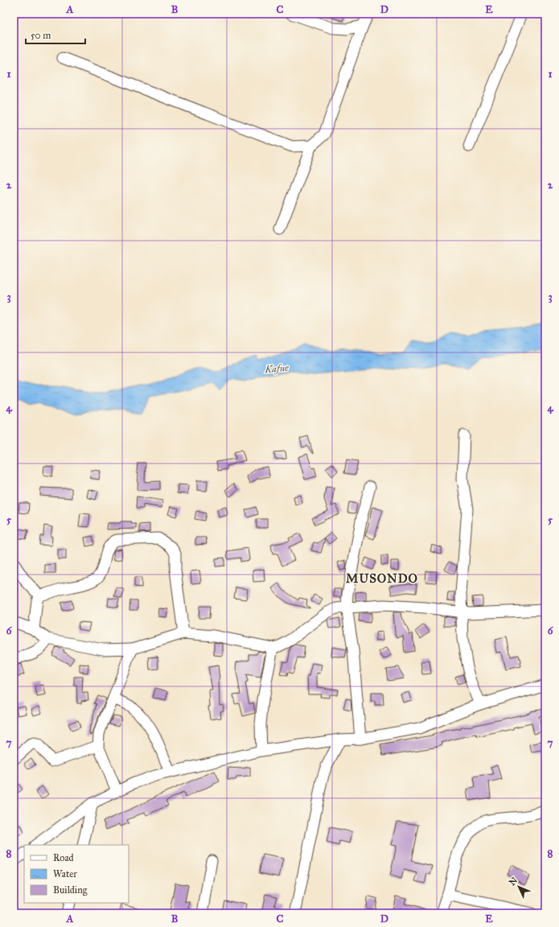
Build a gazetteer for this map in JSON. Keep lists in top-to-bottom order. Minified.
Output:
{"districts":["MUSONDO"],"water":["Kafue"],"legend":["Road","Water","Building"],"scale_bar":"50 m","north":"top left","grid":{"columns":["A","B","C","D","E"],"rows":["1","2","3","4","5","6","7","8"]}}
